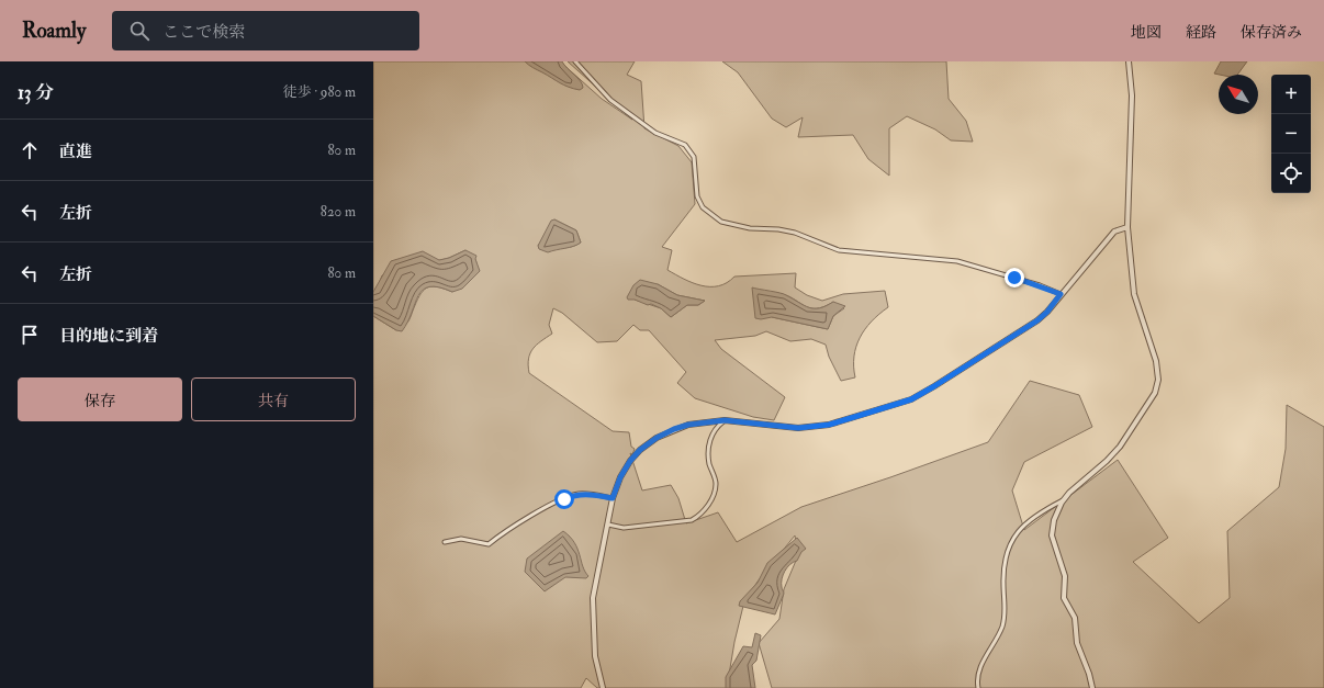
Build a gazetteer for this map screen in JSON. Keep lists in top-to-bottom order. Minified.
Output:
{"north":"top left","page":{"header":"Roamly","search":"ここで検索","nav":["地図","経路","保存済み"],"heading":["13 分","徒歩 · 980 m"],"map_buttons":["+","−"],"list":[["直進","80 m"],["左折","820 m"],["左折","80 m"],"目的地に到着"],"buttons":["保存","共有"]}}
